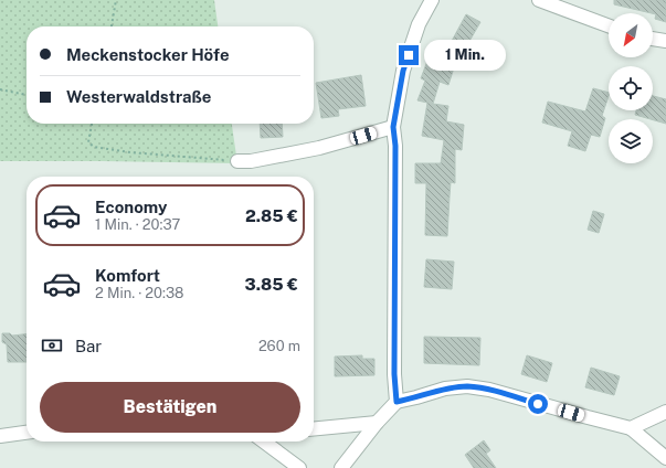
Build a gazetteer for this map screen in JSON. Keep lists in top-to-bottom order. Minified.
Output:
{"north":"bottom left","page":{"banner":["Meckenstocker Höfe","Westerwaldstraße"],"bubble":"1 Min.","list":[{"name":"Economy","note":"1 Min. · 20:37","value":"2.85 €"},{"name":"Komfort","note":"2 Min. · 20:38","value":"3.85 €"}],"pay":["Bar","260 m"],"buttons":"Bestätigen"}}
